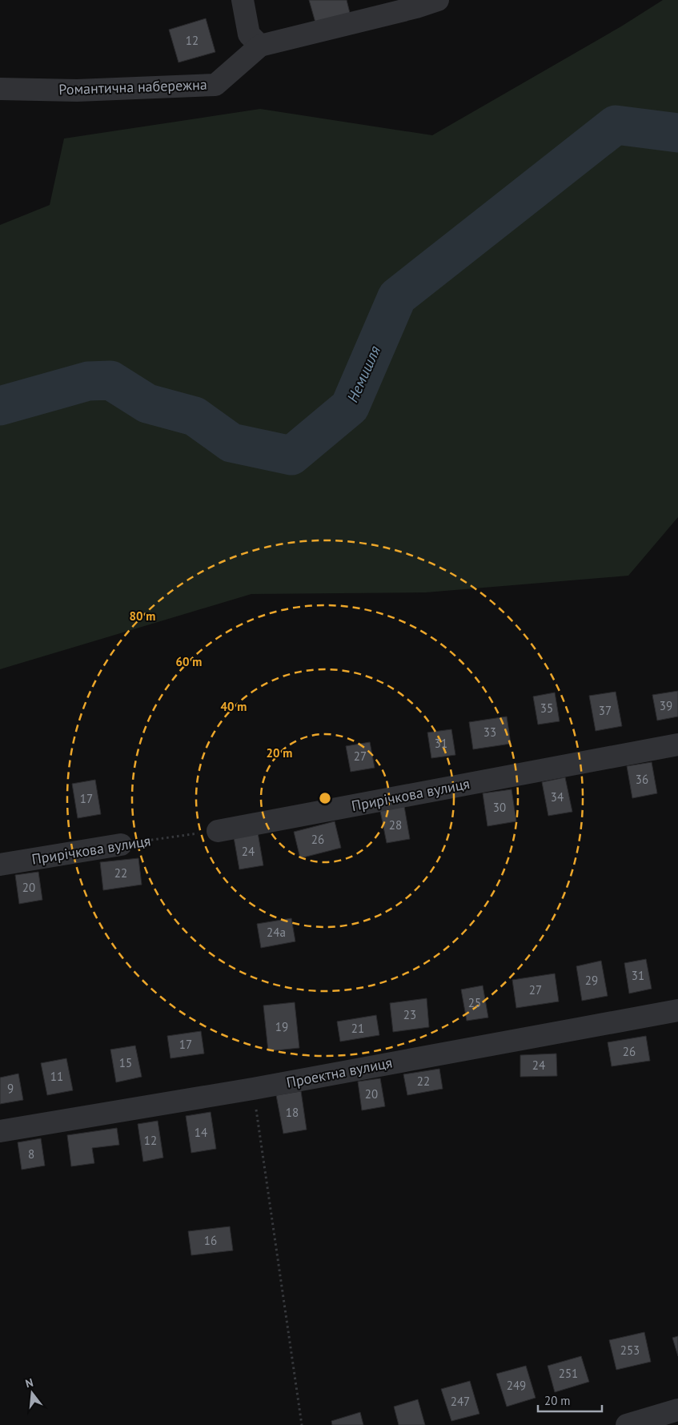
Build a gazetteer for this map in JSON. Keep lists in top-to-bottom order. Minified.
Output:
{"streets":{"street":["Романтична набережна","Прирічкова вулиця","Проектна вулиця"]},"water":["Немишля"],"house_numbers":["12","39","35","37","33","31","27","36","34","17","30","28","26","24","22","20","24а","31","29","27","25","23","19","21","17","26","15","24","11","22","9","20","18","14","12","8","16","253","251","249","247"],"scale_bar":"20 m","north":"top","rings":["80 m","60 m","40 m","20 m"]}
